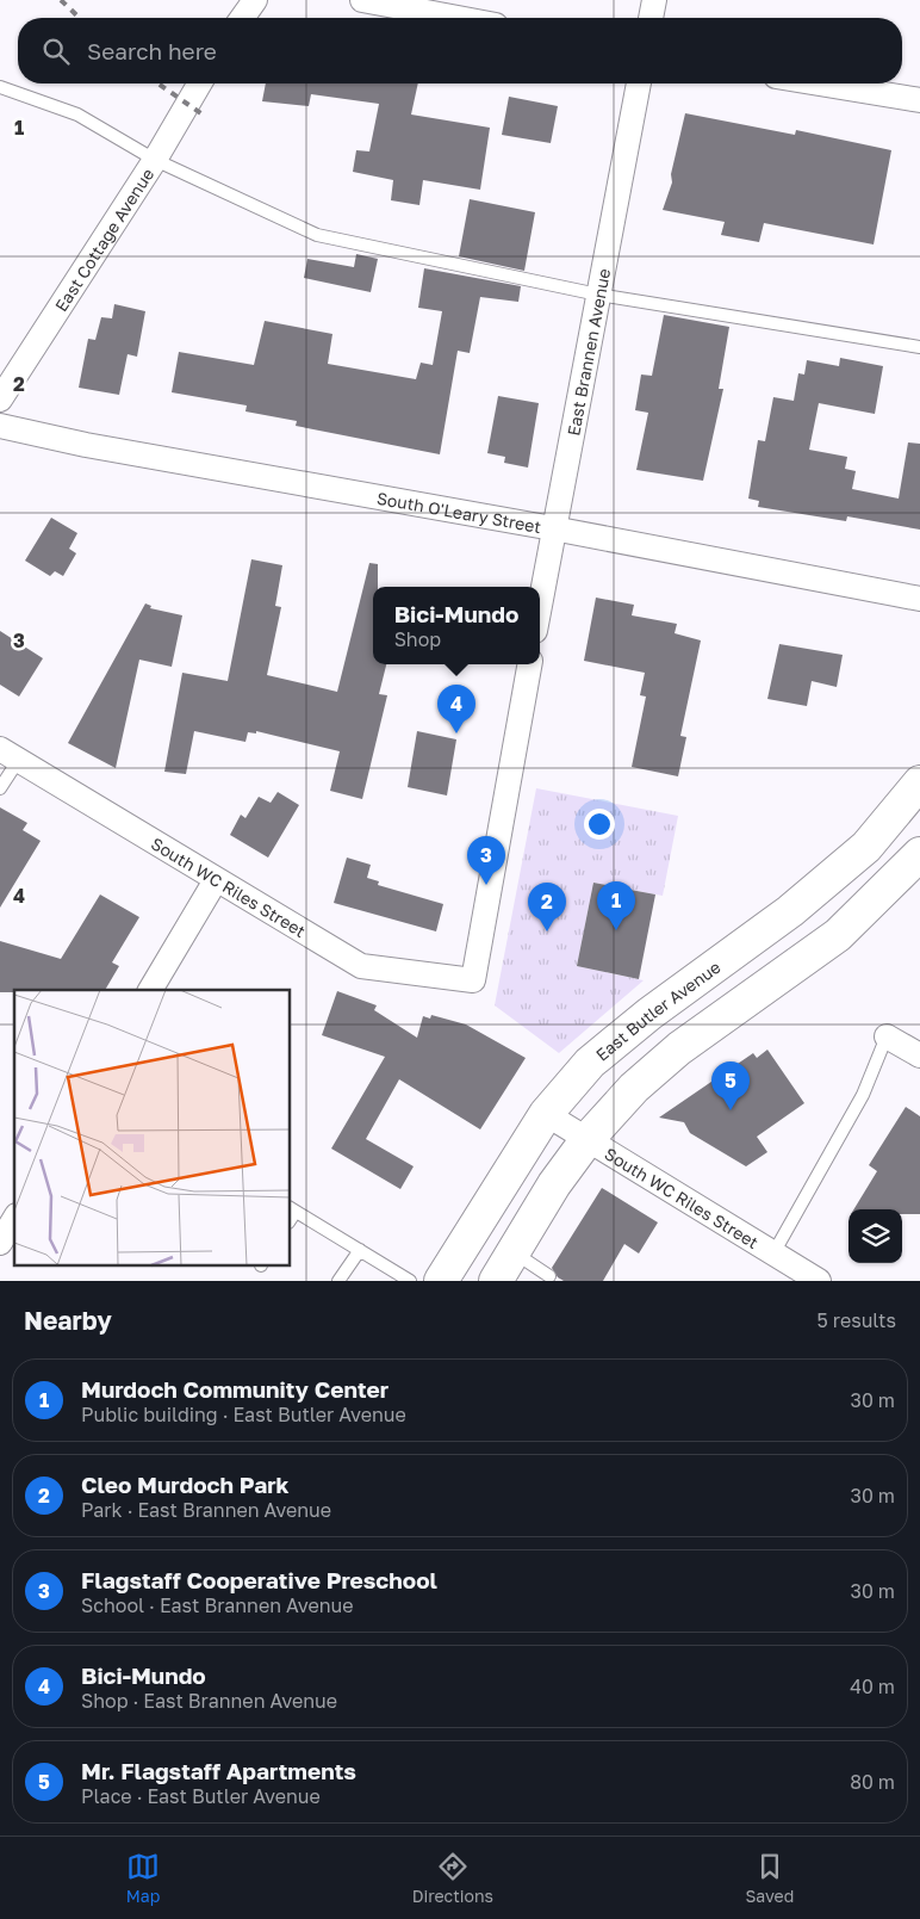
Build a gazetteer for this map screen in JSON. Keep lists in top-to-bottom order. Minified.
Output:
{"streets":{"main road":["East Butler Avenue"],"street":["East Cottage Avenue","East Brannen Avenue","South O'Leary Street","South WC Riles Street"]},"crossings":[["East Brannen Avenue","South O'Leary Street"],["South WC Riles Street","East Butler Avenue"]],"page":{"search":"Search here","popup":["Bici-Mundo","Shop"],"pins":["4","3","1","2","5"],"heading":["Nearby","5 results"],"list":[{"mark":"1","name":"Murdoch Community Center","note":"Public building · East Butler Avenue","value":"30 m"},{"mark":"2","name":"Cleo Murdoch Park","note":"Park · East Brannen Avenue","value":"30 m"},{"mark":"3","name":"Flagstaff Cooperative Preschool","note":"School · East Brannen Avenue","value":"30 m"},{"mark":"4","name":"Bici-Mundo","note":"Shop · East Brannen Avenue","value":"40 m"},{"mark":"5","name":"Mr. Flagstaff Apartments","note":"Place · East Butler Avenue","value":"80 m"}],"nav":["Map","Directions","Saved"]},"grid":{"rows":["1","2","3","4"]}}
